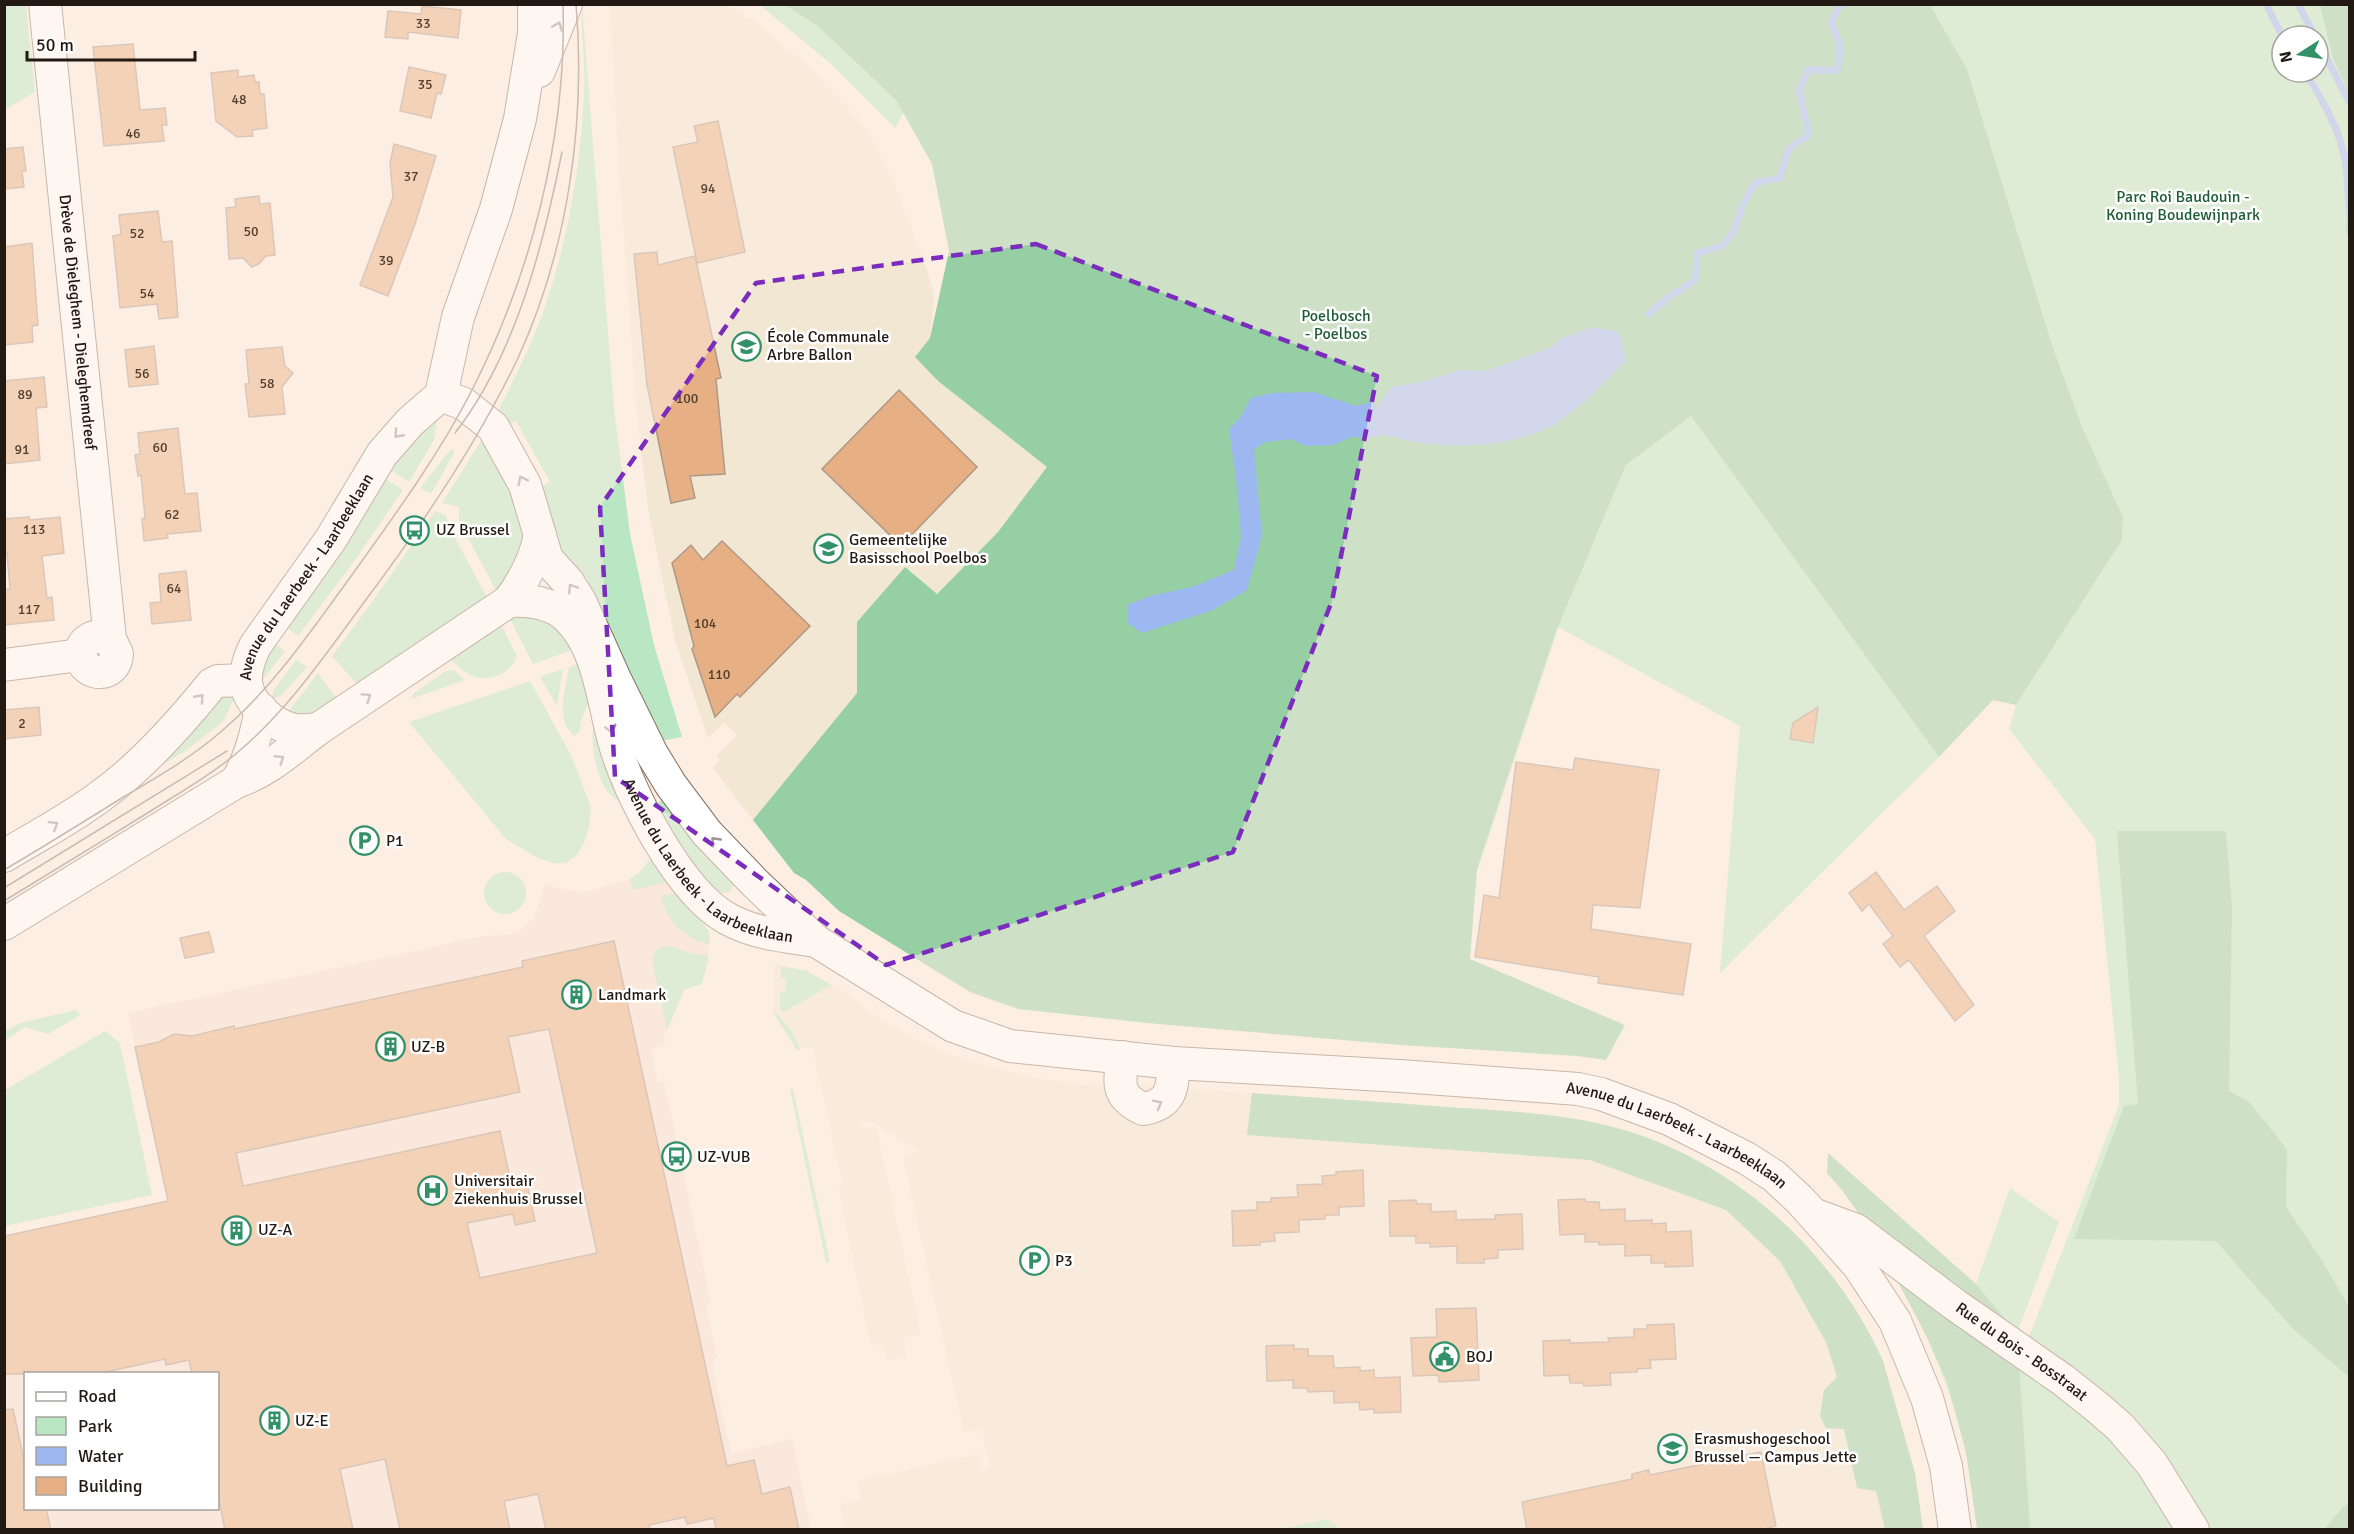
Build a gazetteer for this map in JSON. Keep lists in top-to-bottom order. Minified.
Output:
{"streets":{"street":["Drève de Dieleghem - Dieleghemdreef","Avenue du Laerbeek - Laarbeeklaan","Rue du Bois - Bosstraat"]},"crossings":[["Avenue du Laerbeek - Laarbeeklaan","Rue du Bois - Bosstraat"]],"parks":["Parc Roi Baudouin - Koning Boudewijnpark","Poelbosch - Poelbos"],"places":{"school or university":["École Communale Arbre Ballon","Gemeentelijke Basisschool Poelbos","Erasmushogeschool Brussel — Campus Jette"],"bus stop":["UZ Brussel","UZ-VUB"],"parking":["P1","P3"],"building":["Landmark","UZ-B","UZ-A","UZ-E"],"hospital":["Universitair Ziekenhuis Brussel"],"public building":["BOJ"]},"house_numbers":["33","35","48","46","37","94","50","52","39","54","56","58","89","100","60","91","62","113","64","117","104","110","2"],"legend":["Road","Park","Water","Building"],"scale_bar":"50 m","north":"left"}
